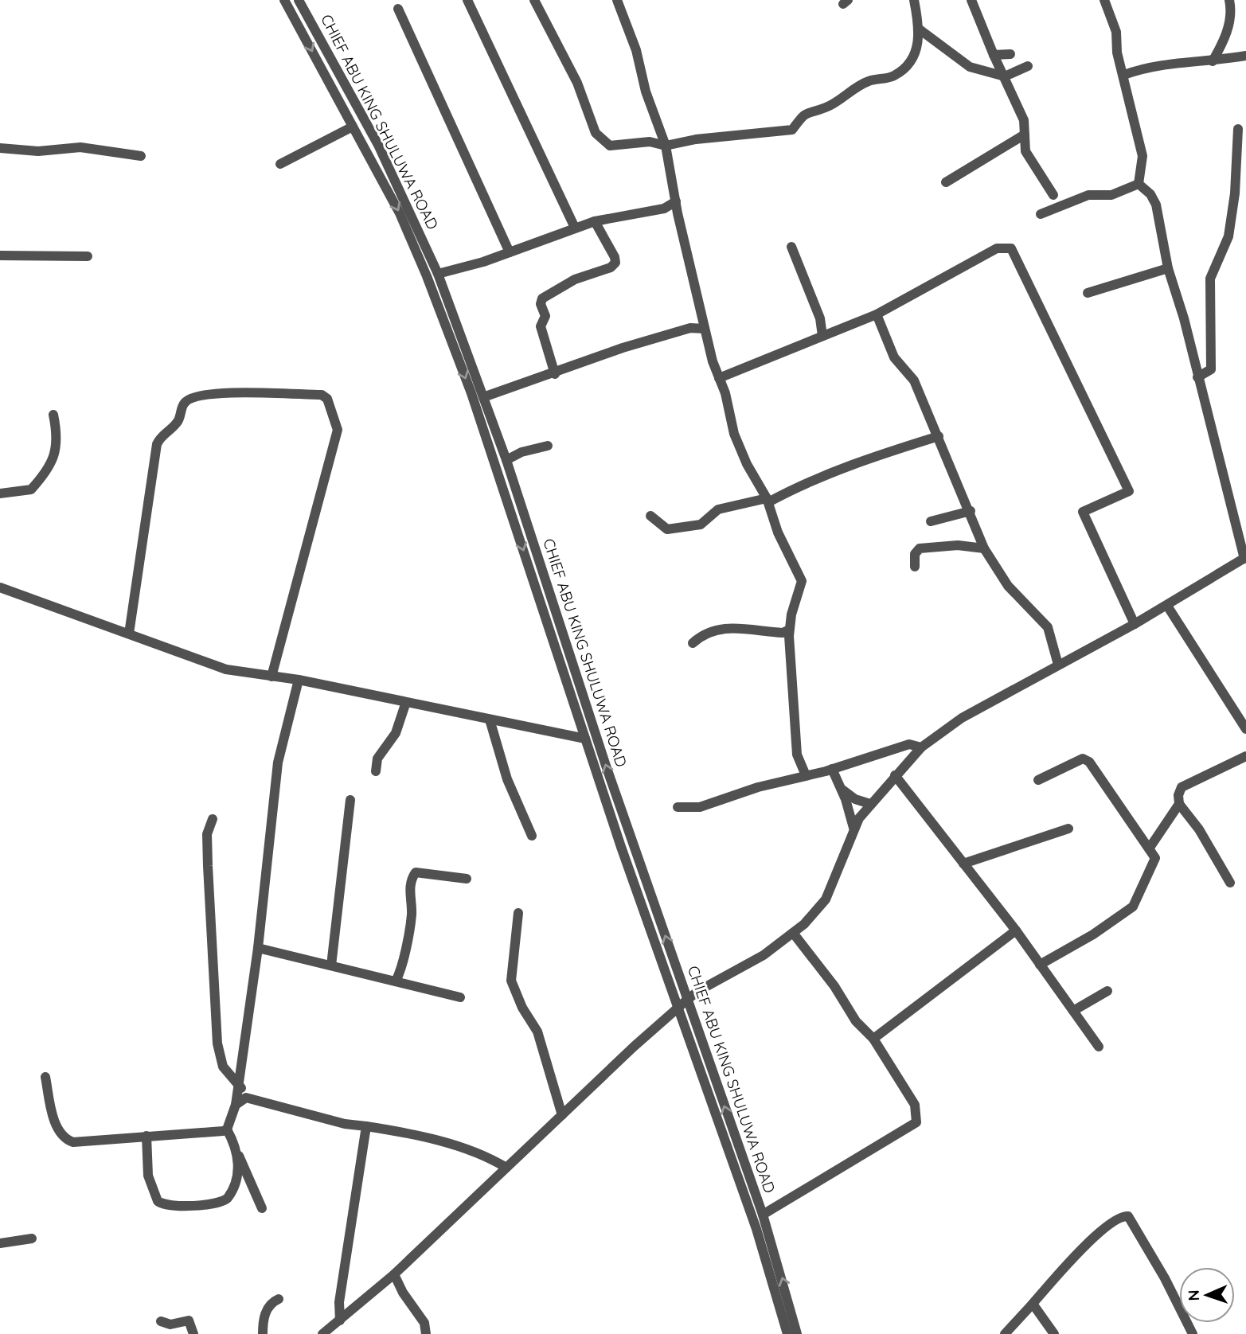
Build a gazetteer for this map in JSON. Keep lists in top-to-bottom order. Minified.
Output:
{"streets":{"street":["CHIEF ABU KING SHULUWA ROAD"]},"north":"left"}
